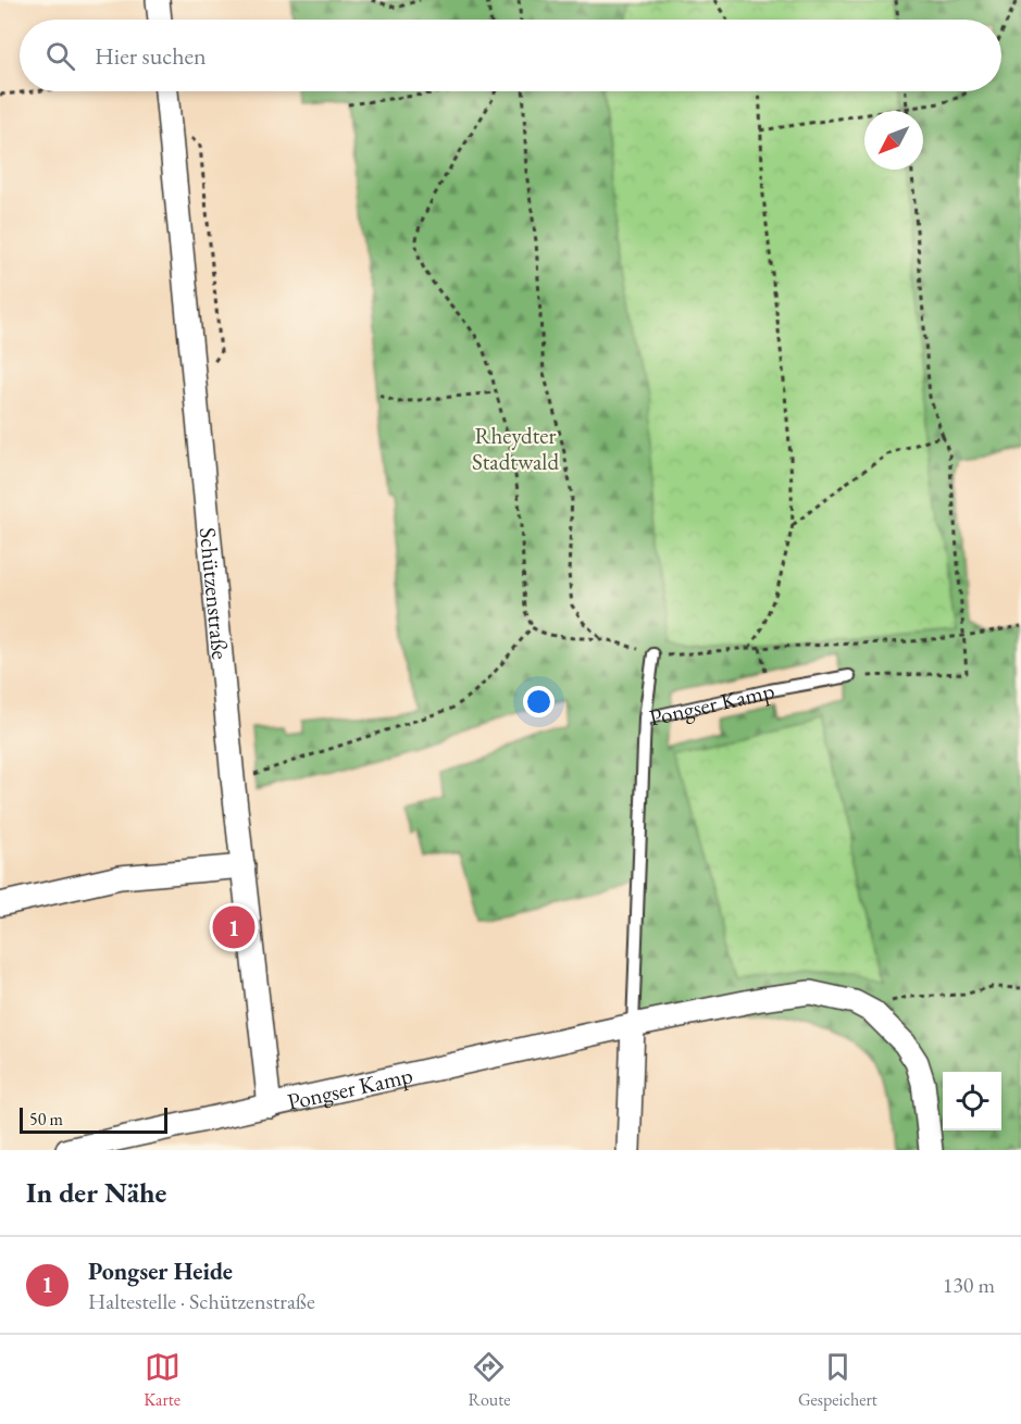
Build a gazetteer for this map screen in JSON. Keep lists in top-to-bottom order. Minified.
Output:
{"streets":{"street":["Schützenstraße","Pongser Kamp"]},"crossings":[["Schützenstraße","Pongser Kamp"]],"parks":["Rheydter Stadtwald"],"scale_bar":"50 m","north":"bottom left","page":{"search":"Hier suchen","pins":"1","scale":"50 m","heading":"In der Nähe","list":[{"mark":"1","name":"Pongser Heide","note":"Haltestelle · Schützenstraße","value":"130 m"}],"nav":["Karte","Route","Gespeichert"]}}
